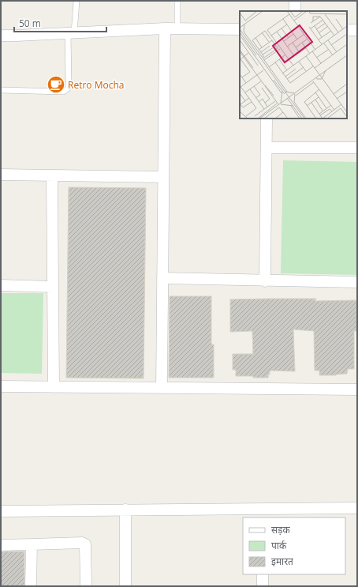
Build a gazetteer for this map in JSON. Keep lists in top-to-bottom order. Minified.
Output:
{"places":{"cafe":["Retro Mocha"]},"legend":["सड़क","पार्क","इमारत"],"scale_bar":"50 m"}
